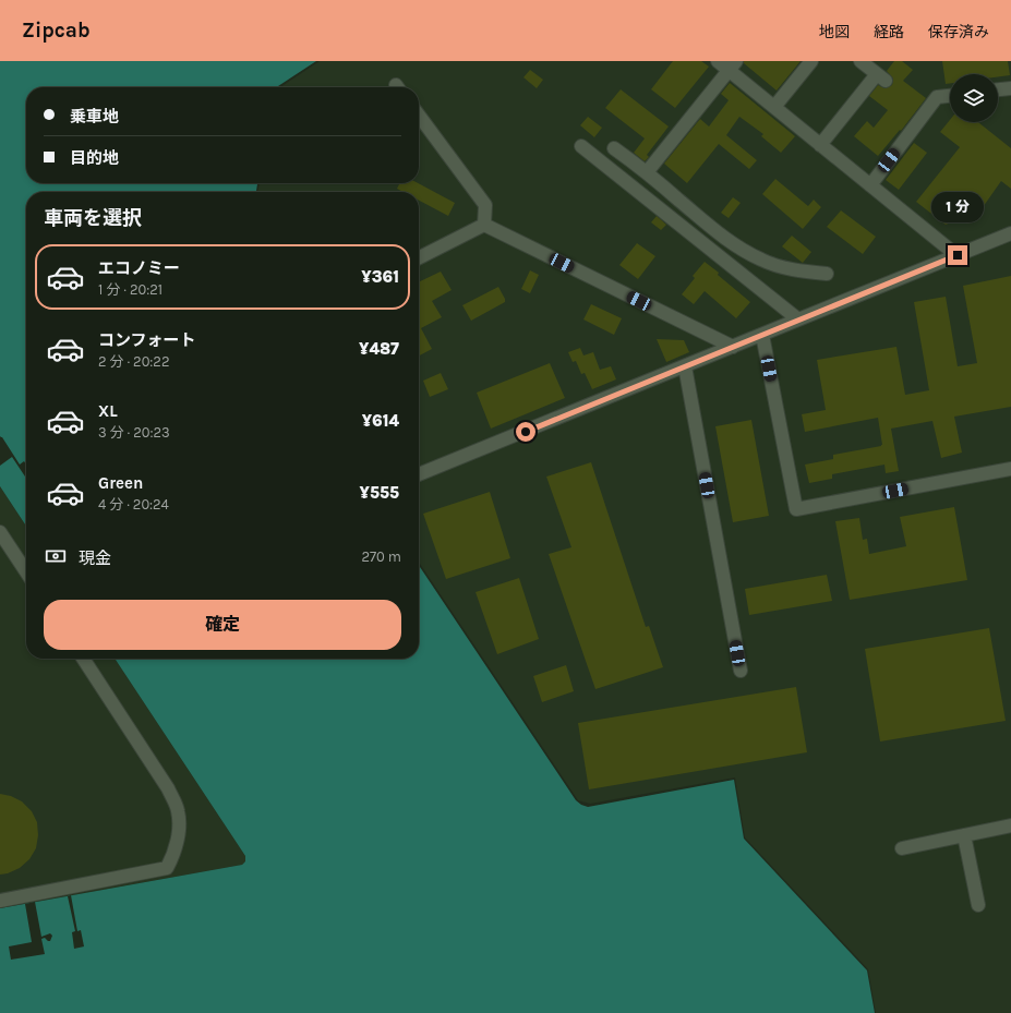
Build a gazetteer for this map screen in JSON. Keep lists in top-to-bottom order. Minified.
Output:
{"page":{"header":"Zipcab","nav":["地図","経路","保存済み"],"banner":["乗車地","目的地"],"bubble":"1 分","heading":"車両を選択","list":[{"name":"エコノミー","note":"1 分 · 20:21","value":"¥361"},{"name":"コンフォート","note":"2 分 · 20:22","value":"¥487"},{"name":"XL","note":"3 分 · 20:23","value":"¥614"},{"name":"Green","note":"4 分 · 20:24","value":"¥555"}],"pay":["現金","270 m"],"buttons":"確定"}}
